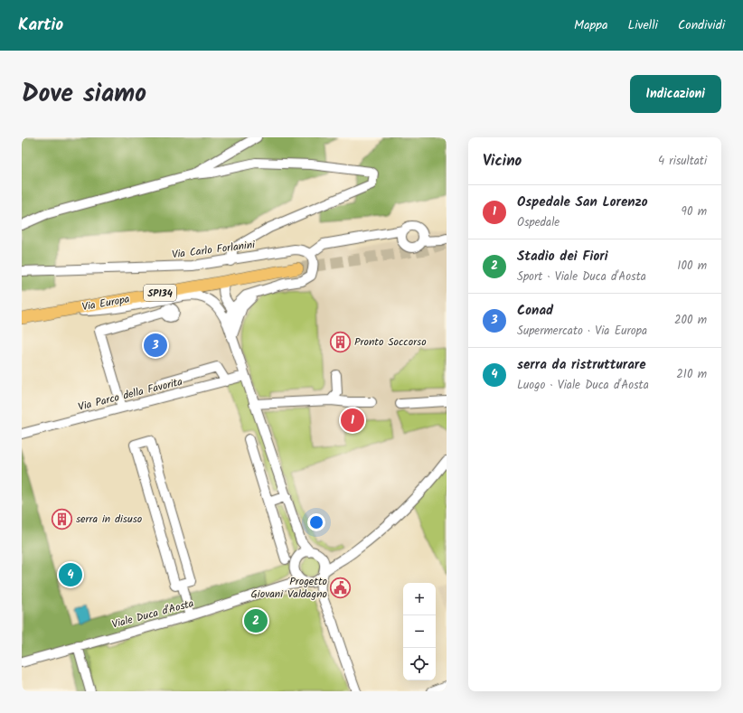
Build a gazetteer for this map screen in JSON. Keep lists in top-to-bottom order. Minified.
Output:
{"streets":{"main road":["SP134","Via Europa"],"street":["Via Carlo Forlanini","Via Parco della Favorita","Viale Duca d'Aosta"]},"places":{"building":["Pronto Soccorso","serra in disuso"],"public building":["Progetto Giovani Valdagno"]},"page":{"header":"Kartio","nav":["Mappa","Livelli","Condividi"],"title":"Dove siamo","buttons":"Indicazioni","heading":["Vicino","4 risultati"],"list":[{"mark":"1","name":"Ospedale San Lorenzo","note":"Ospedale","value":"90 m"},{"mark":"2","name":"Stadio dei Fiori","note":"Sport · Viale Duca d'Aosta","value":"100 m"},{"mark":"3","name":"Conad","note":"Supermercato · Via Europa","value":"200 m"},{"mark":"4","name":"serra da ristrutturare","note":"Luogo · Viale Duca d'Aosta","value":"210 m"}],"pins":["3","1","4","2"],"map_buttons":["+","−"]}}
